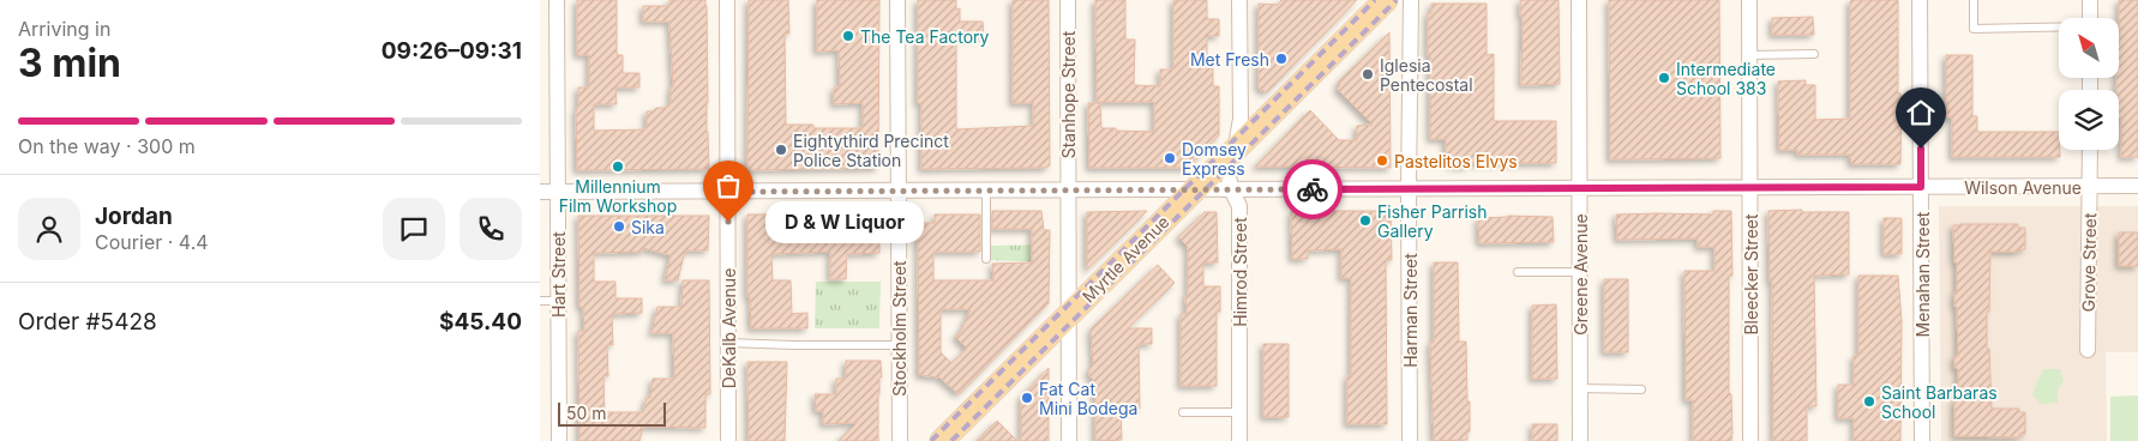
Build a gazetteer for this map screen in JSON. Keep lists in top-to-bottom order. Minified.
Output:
{"streets":{"main road":["Myrtle Avenue"],"street":["Stanhope Street","Wilson Avenue","Grove Street","Himrod Street","Hart Street","Greene Avenue","Bleecker Street","Menahan Street","Harman Street","DeKalb Avenue","Stockholm Street"]},"crossings":[["Stanhope Street","Wilson Avenue"],["Stanhope Street","Myrtle Avenue"],["Wilson Avenue","Myrtle Avenue"],["Wilson Avenue","Grove Street"],["Wilson Avenue","Himrod Street"],["Wilson Avenue","Hart Street"],["Wilson Avenue","Greene Avenue"],["Wilson Avenue","Bleecker Street"],["Wilson Avenue","Menahan Street"],["Wilson Avenue","Harman Street"],["Wilson Avenue","DeKalb Avenue"],["Wilson Avenue","Stockholm Street"],["Myrtle Avenue","Himrod Street"]],"places":["The Tea Factory","Met Fresh","Iglesia Pentecostal","Intermediate School 383","Eightythird Precinct Police Station","Domsey Express","Pastelitos Elvys","Millennium Film Workshop","Fisher Parrish Gallery","D & W Liquor","Sika","Fat Cat Mini Bodega","Saint Barbaras School"],"scale_bar":"50 m","north":"top left","page":{"heading":["3 min","Arriving in","09:26–09:31"],"panel":["Jordan","Courier · 4.4","Order #5428","$45.40"],"bar":"On the way · 300 m","bubble":"D & W Liquor","scale":"50 m"}}
